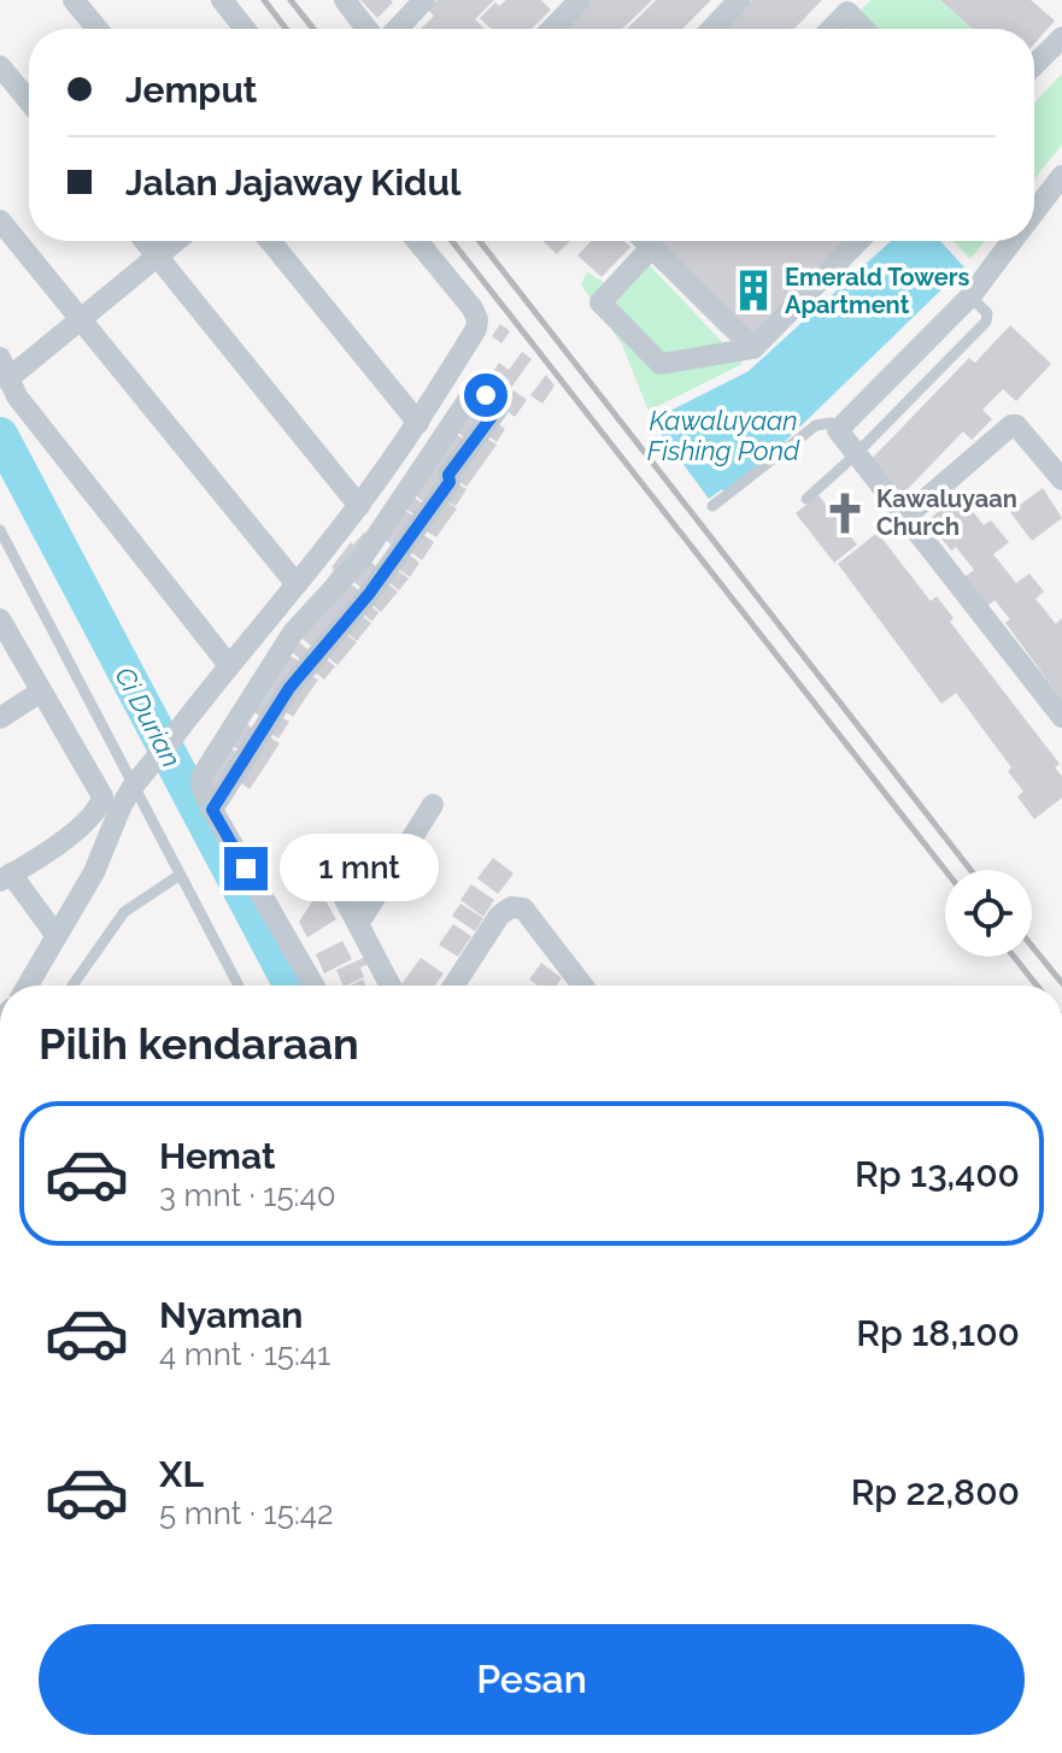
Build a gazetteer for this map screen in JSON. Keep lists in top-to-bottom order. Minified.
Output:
{"water":["Kawaluyaan Fishing Pond","Ci Durian"],"places":{"building":["Emerald Towers Apartment"],"church":["Kawaluyaan Church"]},"page":{"banner":["Jemput","Jalan Jajaway Kidul"],"bubble":"1 mnt","heading":"Pilih kendaraan","list":[{"name":"Hemat","note":"3 mnt · 15:40","value":"Rp 13,400"},{"name":"Nyaman","note":"4 mnt · 15:41","value":"Rp 18,100"},{"name":"XL","note":"5 mnt · 15:42","value":"Rp 22,800"}],"buttons":"Pesan"}}
